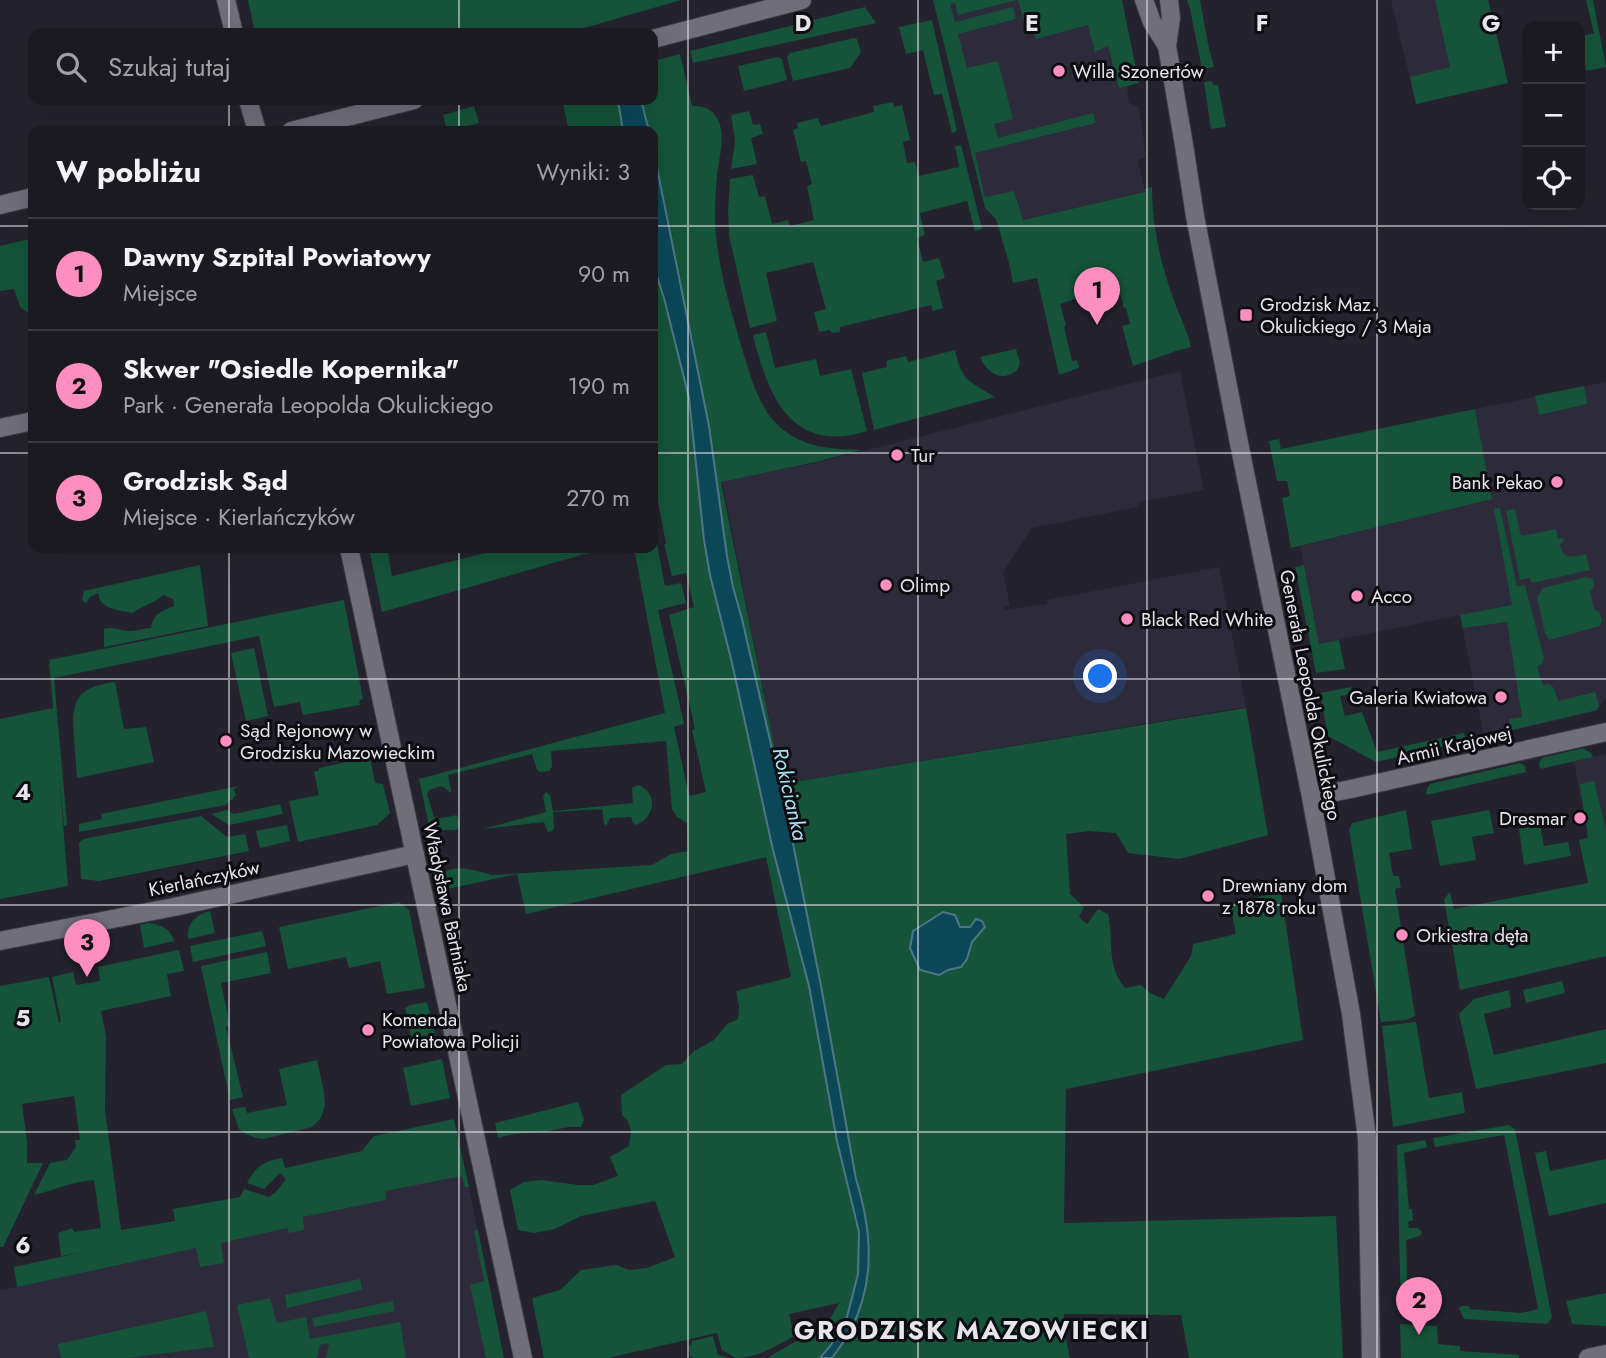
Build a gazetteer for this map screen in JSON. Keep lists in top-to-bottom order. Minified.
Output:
{"streets":{"street":["Generała Leopolda Okulickiego","Armii Krajowej","Kierlańczyków","Władysława Bartniaka"]},"crossings":[["Generała Leopolda Okulickiego","Armii Krajowej"],["Kierlańczyków","Władysława Bartniaka"]],"districts":["GRODZISK MAZOWIECKI"],"water":["Rokicianka"],"places":{"other":["Willa Szonertów","Tur","Bank Pekao","Olimp","Acco","Black Red White","Galeria Kwiatowa","Sąd Rejonowy w Grodzisku Mazowieckim","Dresmar","Drewniany dom z 1878 roku","Orkiestra dęta","Komenda Powiatowa Policji"],"transit":["Grodzisk Maz. Okulickiego / 3 Maja"]},"page":{"map_buttons":["+","−"],"search":"Szukaj tutaj","heading":["W pobliżu","Wyniki: 3"],"list":[{"mark":"1","name":"Dawny Szpital Powiatowy","note":"Miejsce","value":"90 m"},{"mark":"2","name":"Skwer \"Osiedle Kopernika\"","note":"Park · Generała Leopolda Okulickiego","value":"190 m"},{"mark":"3","name":"Grodzisk Sąd","note":"Miejsce · Kierlańczyków","value":"270 m"}],"pins":["1","3","2"]},"grid":{"columns":["D","E","F","G"],"rows":["4","5","6"]}}
